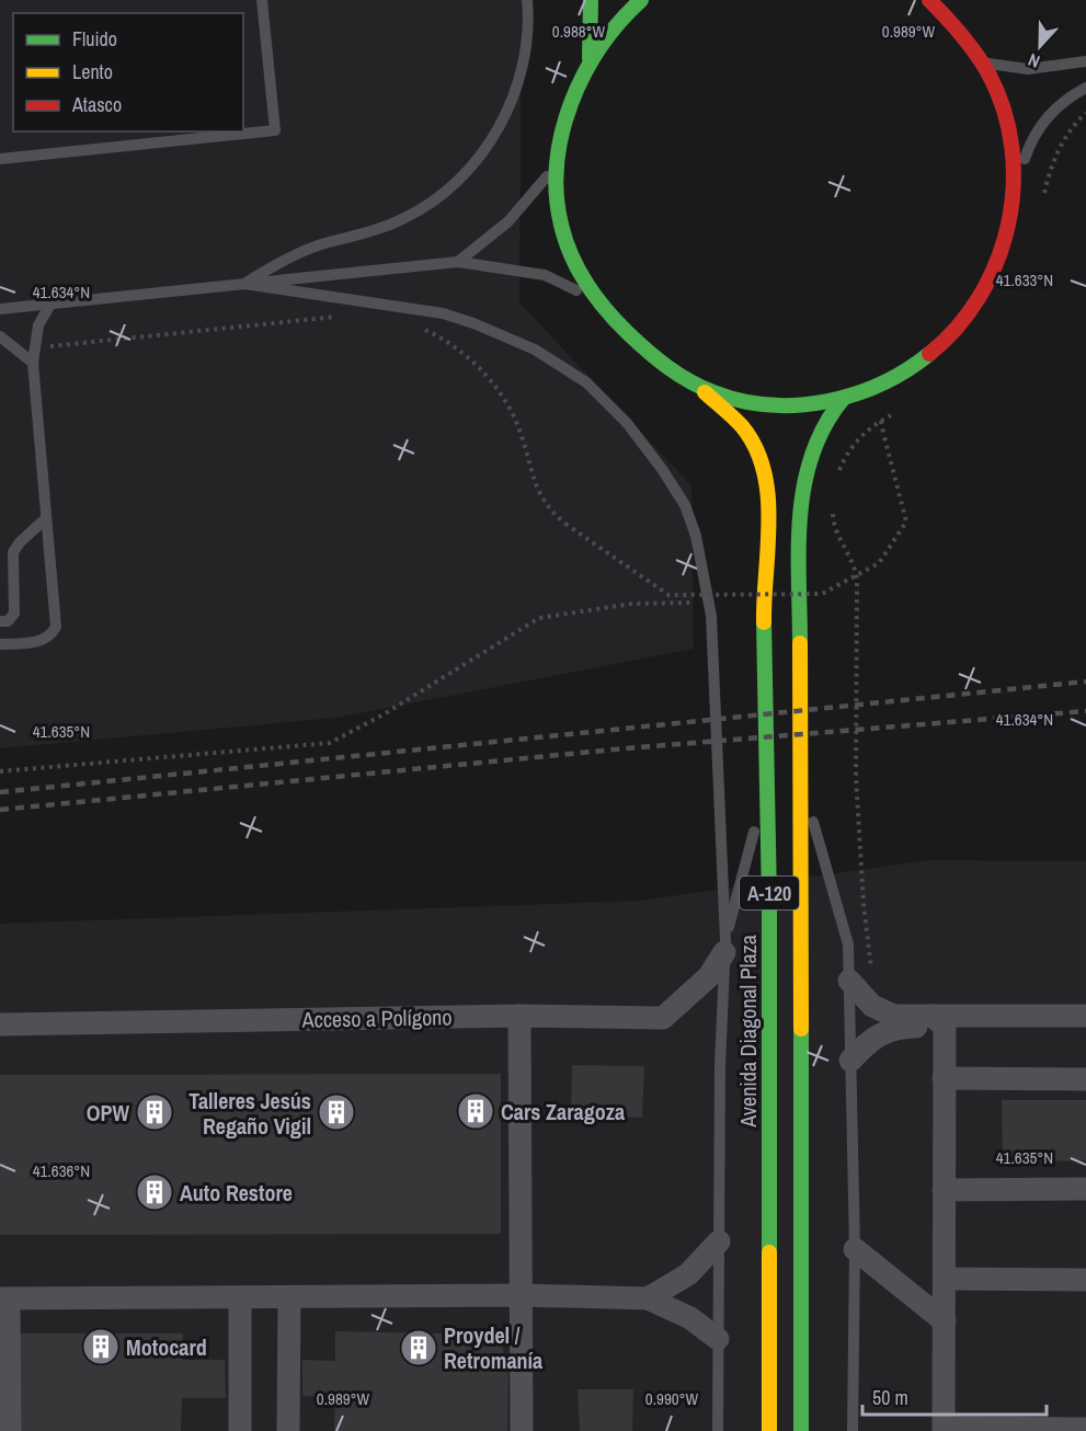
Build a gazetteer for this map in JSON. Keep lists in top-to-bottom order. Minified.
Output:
{"streets":{"main road":["A-120","Avenida Diagonal Plaza"],"street":["Acceso a Polígono"]},"places":{"building":["Cars Zaragoza","OPW","Talleres Jesús Regaño Vigil","Auto Restore","Motocard","Proydel / Retromanía"]},"legend":["Fluido","Lento","Atasco"],"scale_bar":"50 m","north":"bottom","coordinates":["0.988°W","0.989°W","41.633°N","41.634°N","41.635°N","41.636°N","0.990°W"]}
